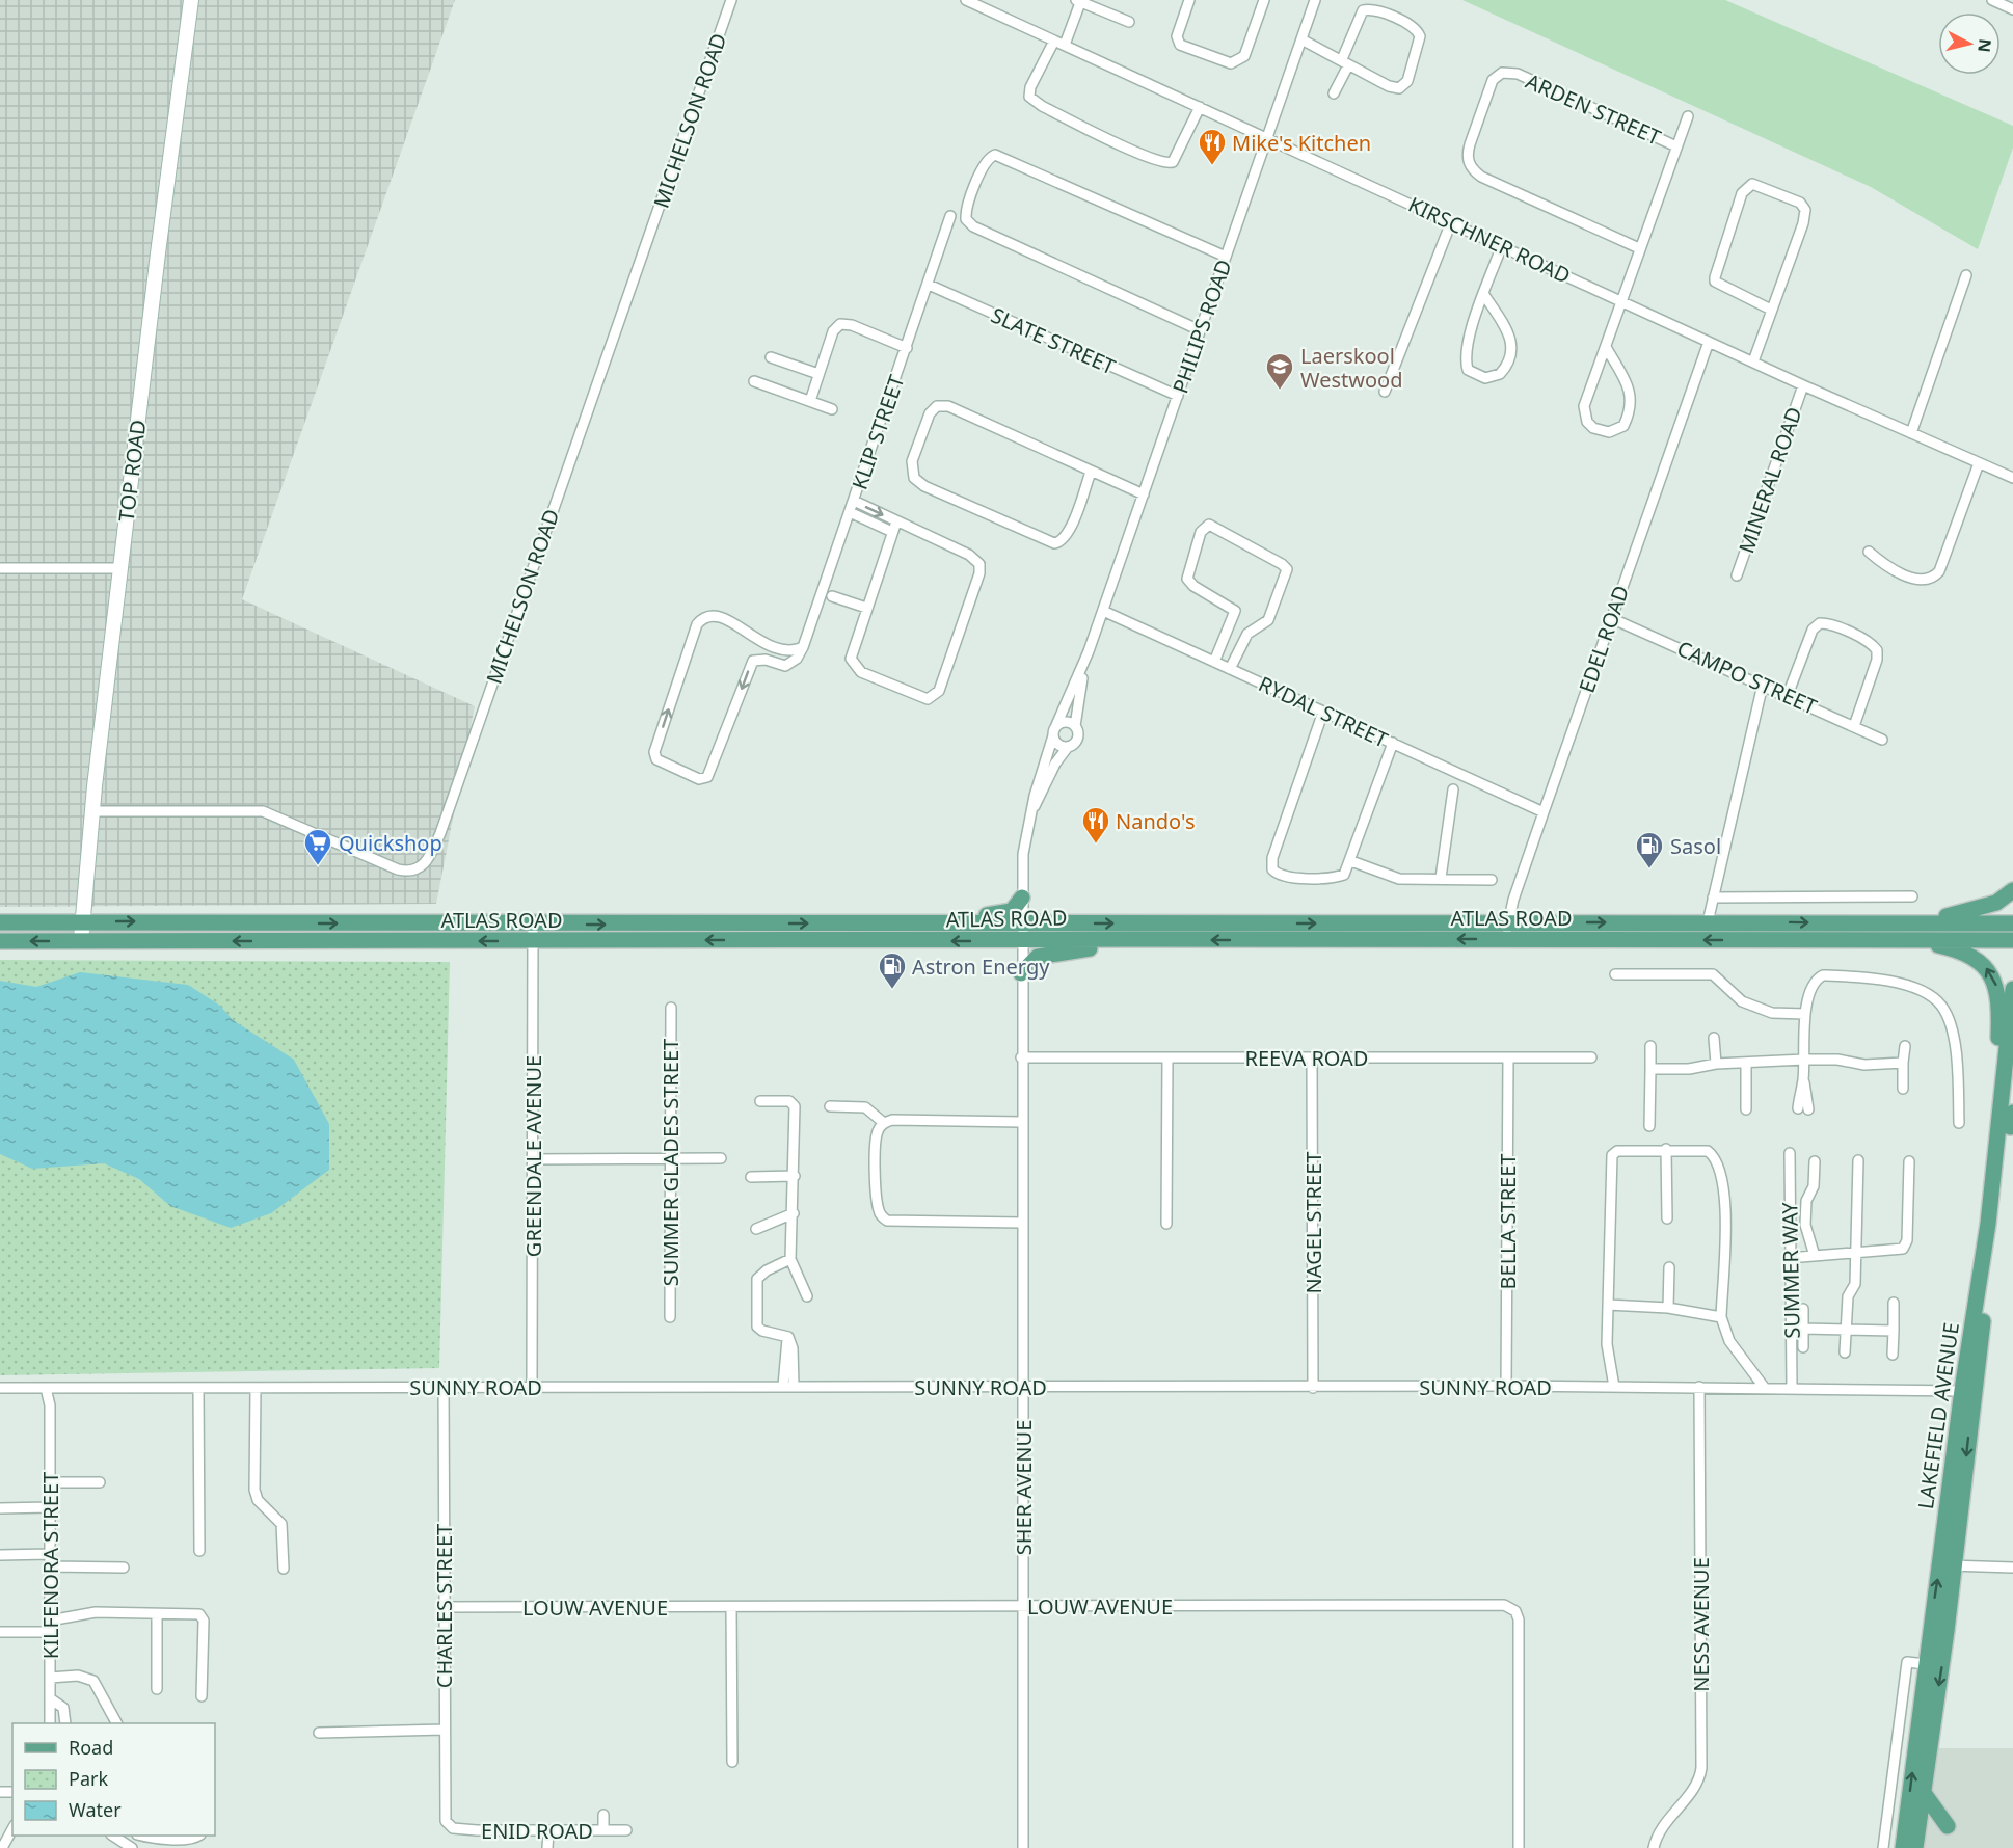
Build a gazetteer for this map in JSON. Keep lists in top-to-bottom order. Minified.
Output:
{"streets":{"main road":["ATLAS ROAD","LAKEFIELD AVENUE"],"street":["ARDEN STREET","MICHELSON ROAD","KIRSCHNER ROAD","PHILIPS ROAD","SLATE STREET","KLIP STREET","TOP ROAD","MINERAL ROAD","EDEL ROAD","CAMPO STREET","RYDAL STREET","REEVA ROAD","GREENDALE AVENUE","SUMMER GLADES STREET","BELLA STREET","NAGEL STREET","SUMMER WAY","SUNNY ROAD","SHER AVENUE","KILFENORA STREET","CHARLES STREET","LOUW AVENUE","NESS AVENUE","ENID ROAD"]},"crossings":[["ARDEN STREET","KIRSCHNER ROAD"],["MICHELSON ROAD","TOP ROAD"],["KIRSCHNER ROAD","PHILIPS ROAD"],["KIRSCHNER ROAD","MINERAL ROAD"],["KIRSCHNER ROAD","EDEL ROAD"],["PHILIPS ROAD","SLATE STREET"],["PHILIPS ROAD","RYDAL STREET"],["SLATE STREET","KLIP STREET"],["TOP ROAD","ATLAS ROAD"],["EDEL ROAD","CAMPO STREET"],["EDEL ROAD","RYDAL STREET"],["EDEL ROAD","ATLAS ROAD"],["ATLAS ROAD","GREENDALE AVENUE"],["ATLAS ROAD","SHER AVENUE"],["REEVA ROAD","BELLA STREET"],["REEVA ROAD","NAGEL STREET"],["REEVA ROAD","SHER AVENUE"],["GREENDALE AVENUE","SUNNY ROAD"],["BELLA STREET","SUNNY ROAD"],["NAGEL STREET","SUNNY ROAD"],["SUMMER WAY","SUNNY ROAD"],["SUNNY ROAD","LAKEFIELD AVENUE"],["SUNNY ROAD","SHER AVENUE"],["SUNNY ROAD","KILFENORA STREET"],["SUNNY ROAD","CHARLES STREET"],["SUNNY ROAD","NESS AVENUE"],["SHER AVENUE","LOUW AVENUE"],["CHARLES STREET","LOUW AVENUE"],["CHARLES STREET","ENID ROAD"]],"places":{"restaurant":["Mike's Kitchen","Nando's"],"school or university":["Laerskool Westwood"],"supermarket":["Quickshop"],"fuel station":["Sasol","Astron Energy"]},"legend":["Road","Park","Water"],"north":"right"}
